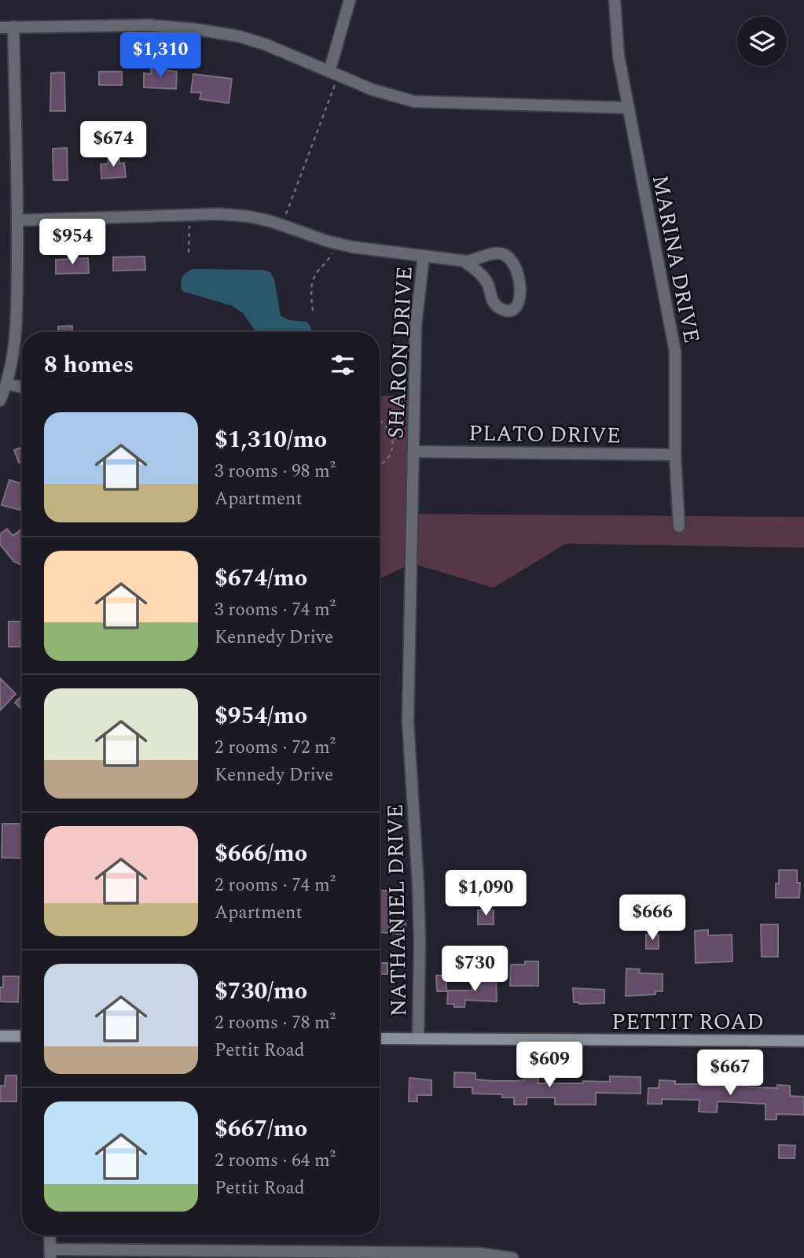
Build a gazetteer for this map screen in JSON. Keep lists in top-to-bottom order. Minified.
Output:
{"streets":{"street":["MARINA DRIVE","SHARON DRIVE","PLATO DRIVE","NATHANIEL DRIVE","PETTIT ROAD"]},"crossings":[["MARINA DRIVE","PLATO DRIVE"],["SHARON DRIVE","PLATO DRIVE"],["SHARON DRIVE","NATHANIEL DRIVE"],["PLATO DRIVE","NATHANIEL DRIVE"],["NATHANIEL DRIVE","PETTIT ROAD"]],"page":{"price":["$1,310","$674","$954","$1,090","$666","$730","$609","$667"],"heading":"8 homes","list":[{"name":"$1,310/mo","note":"3 rooms · 98 m² · Apartment"},{"name":"$674/mo","note":"3 rooms · 74 m² · Kennedy Drive"},{"name":"$954/mo","note":"2 rooms · 72 m² · Kennedy Drive"},{"name":"$666/mo","note":"2 rooms · 74 m² · Apartment"},{"name":"$730/mo","note":"2 rooms · 78 m² · Pettit Road"},{"name":"$667/mo","note":"2 rooms · 64 m² · Pettit Road"}]}}
